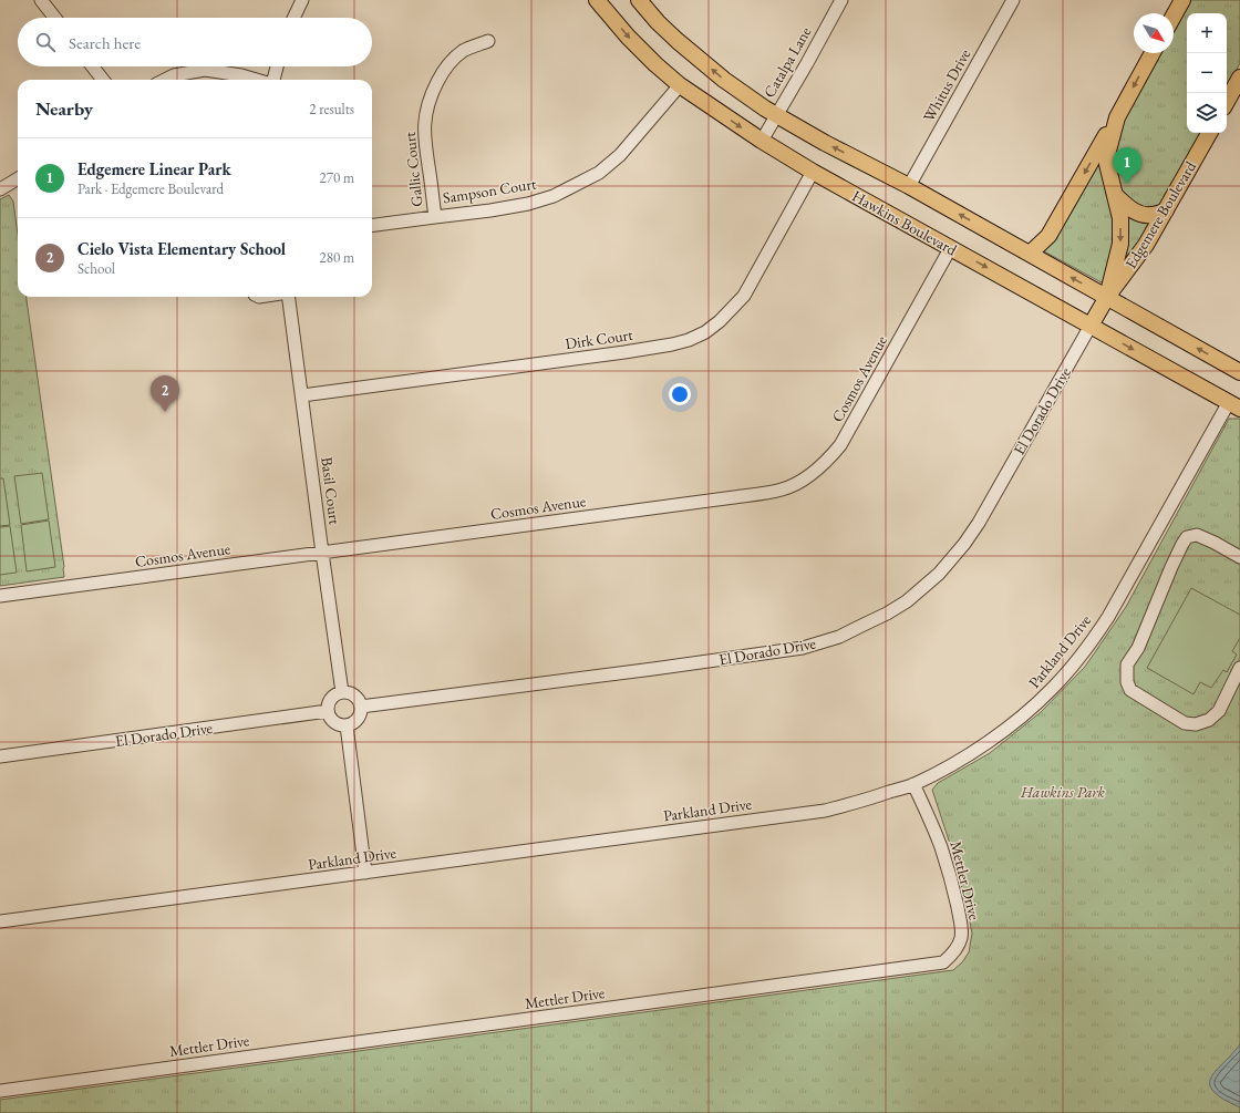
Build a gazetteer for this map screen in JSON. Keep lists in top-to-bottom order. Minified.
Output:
{"streets":{"main road":["Edgemere Boulevard","Hawkins Boulevard","El Dorado Drive"],"street":["Catalpa Lane","Whitus Drive","Gallic Court","Sampson Court","Dirk Court","Cosmos Avenue","Basil Court","Parkland Drive","Mettler Drive"]},"crossings":[["Catalpa Lane","Hawkins Boulevard"],["Whitus Drive","Hawkins Boulevard"],["Gallic Court","Sampson Court"],["Sampson Court","Hawkins Boulevard"],["Edgemere Boulevard","Hawkins Boulevard"],["Edgemere Boulevard","El Dorado Drive"],["Hawkins Boulevard","Dirk Court"],["Hawkins Boulevard","Cosmos Avenue"],["Hawkins Boulevard","El Dorado Drive"],["Hawkins Boulevard","Parkland Drive"],["Dirk Court","Basil Court"],["Cosmos Avenue","Basil Court"],["El Dorado Drive","Basil Court"],["Parkland Drive","Mettler Drive"]],"parks":["Hawkins Park"],"north":"bottom right","page":{"map_buttons":["+","−"],"search":"Search here","heading":["Nearby","2 results"],"list":[{"mark":"1","name":"Edgemere Linear Park","note":"Park · Edgemere Boulevard","value":"270 m"},{"mark":"2","name":"Cielo Vista Elementary School","note":"School","value":"280 m"}],"pins":["1","2"]}}
